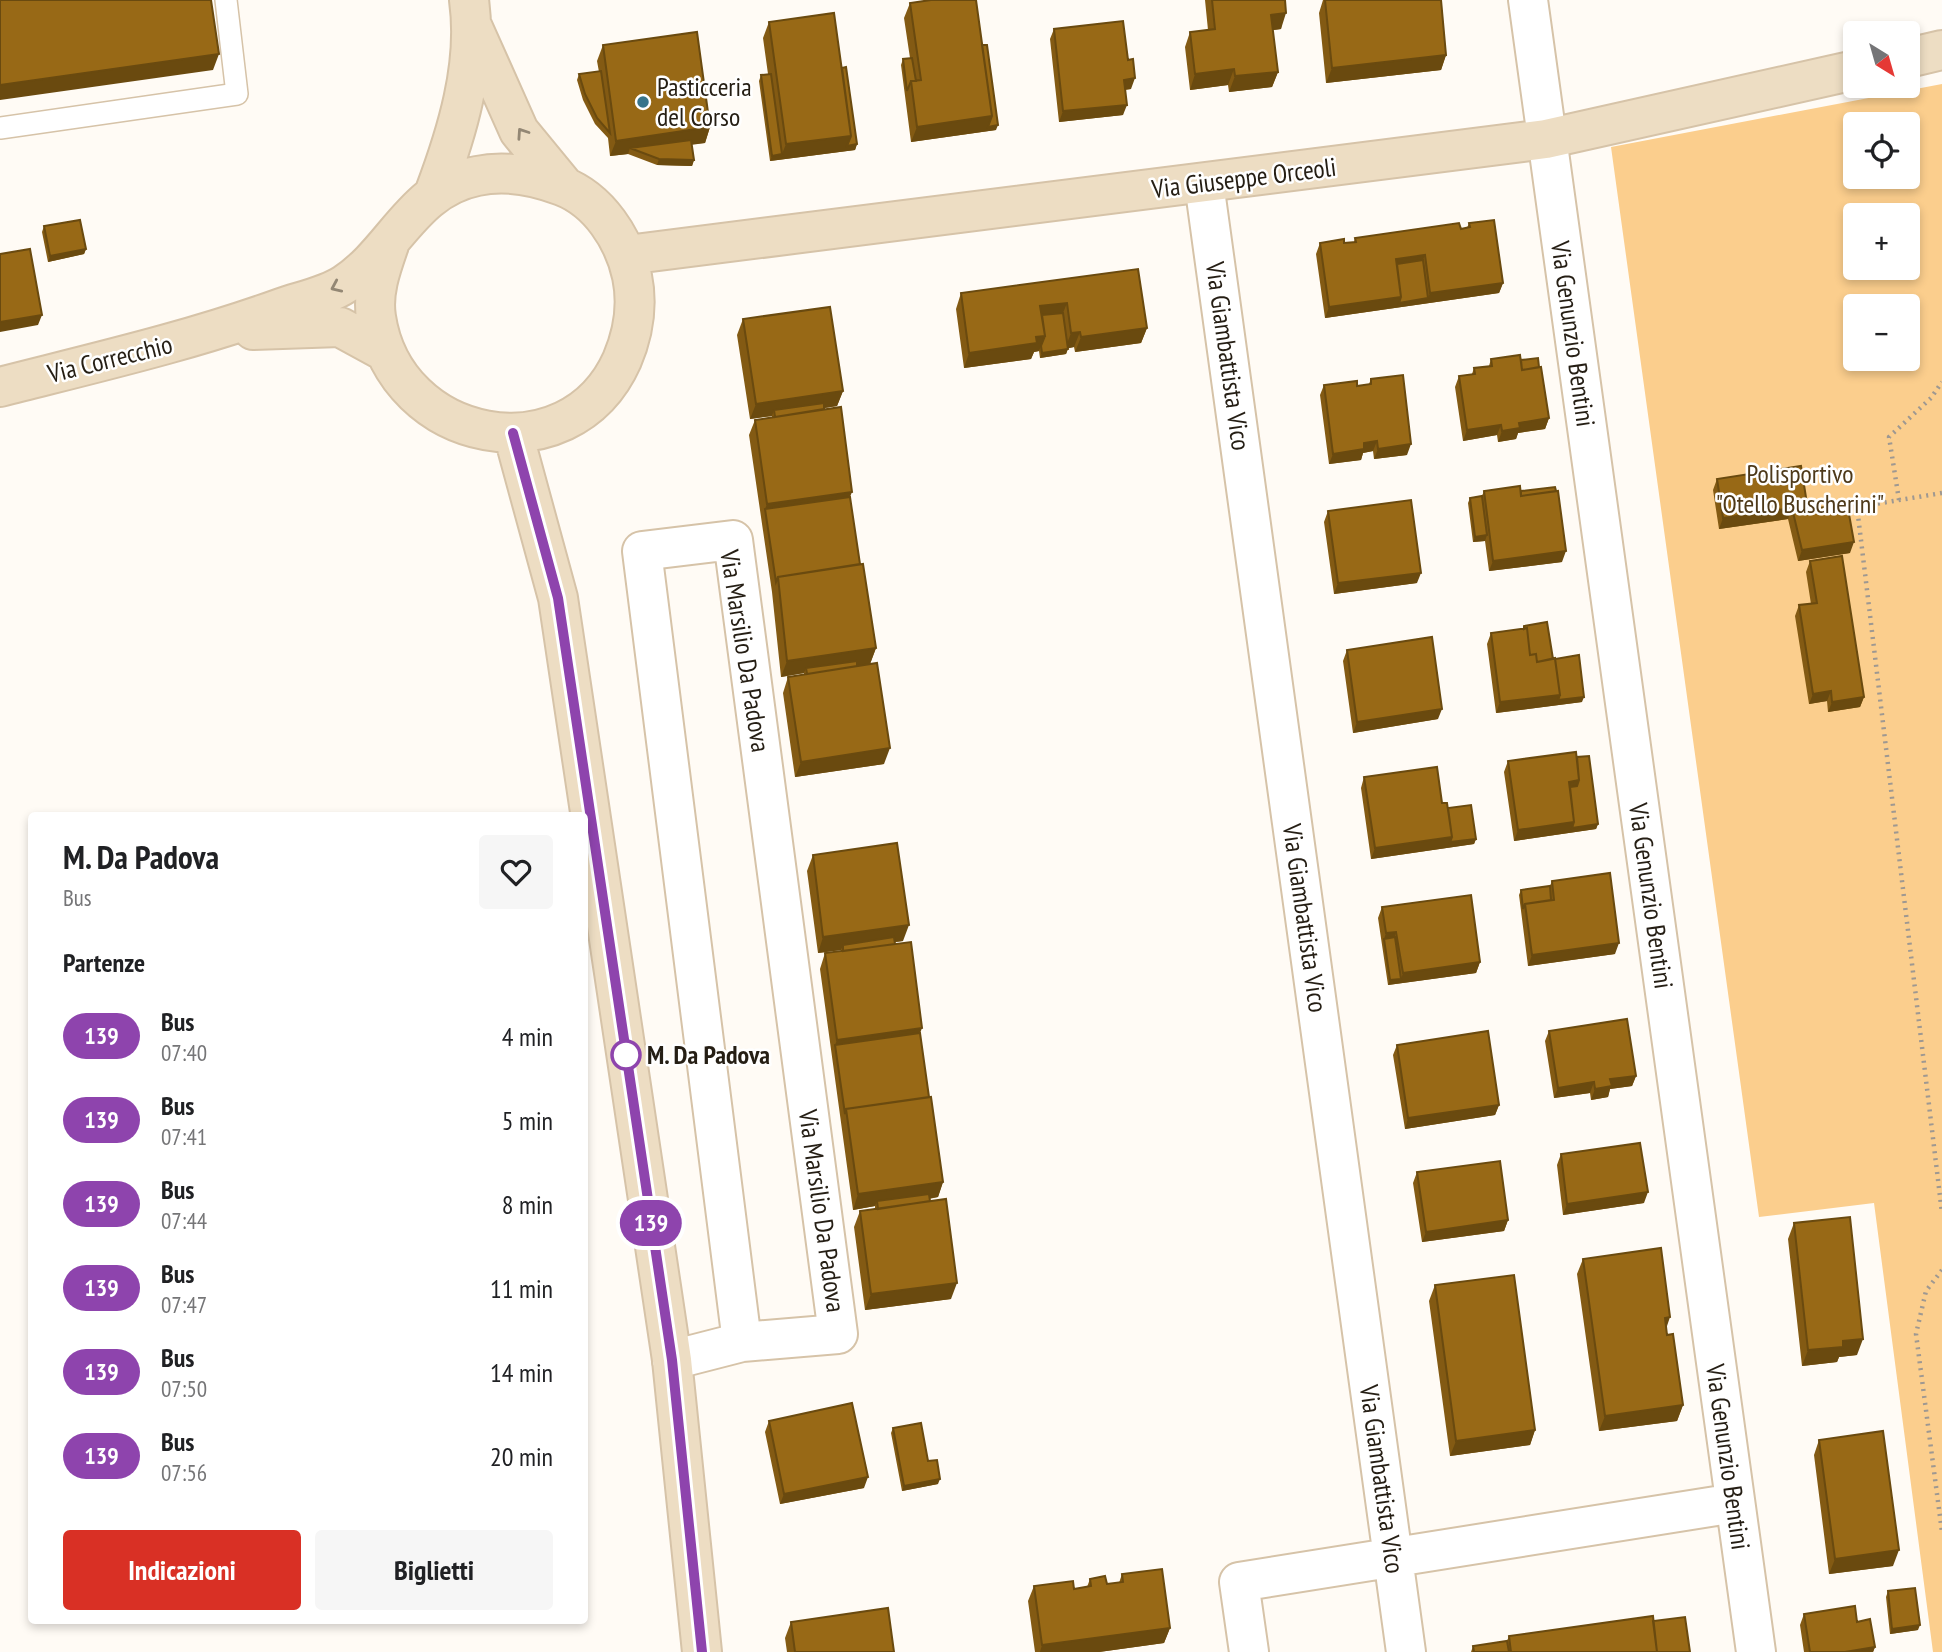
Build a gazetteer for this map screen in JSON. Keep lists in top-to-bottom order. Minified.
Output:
{"streets":{"street":["Via Giuseppe Orceoli","Via Genunzio Bentini","Via Giambattista Vico","Via Correcchio","Via Marsilio Da Padova"]},"crossings":[["Via Giuseppe Orceoli","Via Genunzio Bentini"],["Via Giuseppe Orceoli","Via Giambattista Vico"]],"parks":["Polisportivo \"Otello Buscherini\""],"places":["Pasticceria del Corso","M. Da Padova"],"lines":["bus line 139"],"north":"bottom right","page":{"on_map":"139","map_buttons":["+","−"],"heading":[["M. Da Padova","Bus"],"Partenze"],"list":[{"mark":"139","name":"Bus","note":"07:40","value":"4 min"},{"mark":"139","name":"Bus","note":"07:41","value":"5 min"},{"mark":"139","name":"Bus","note":"07:44","value":"8 min"},{"mark":"139","name":"Bus","note":"07:47","value":"11 min"},{"mark":"139","name":"Bus","note":"07:50","value":"14 min"},{"mark":"139","name":"Bus","note":"07:56","value":"20 min"}],"buttons":["Indicazioni","Biglietti"]}}
